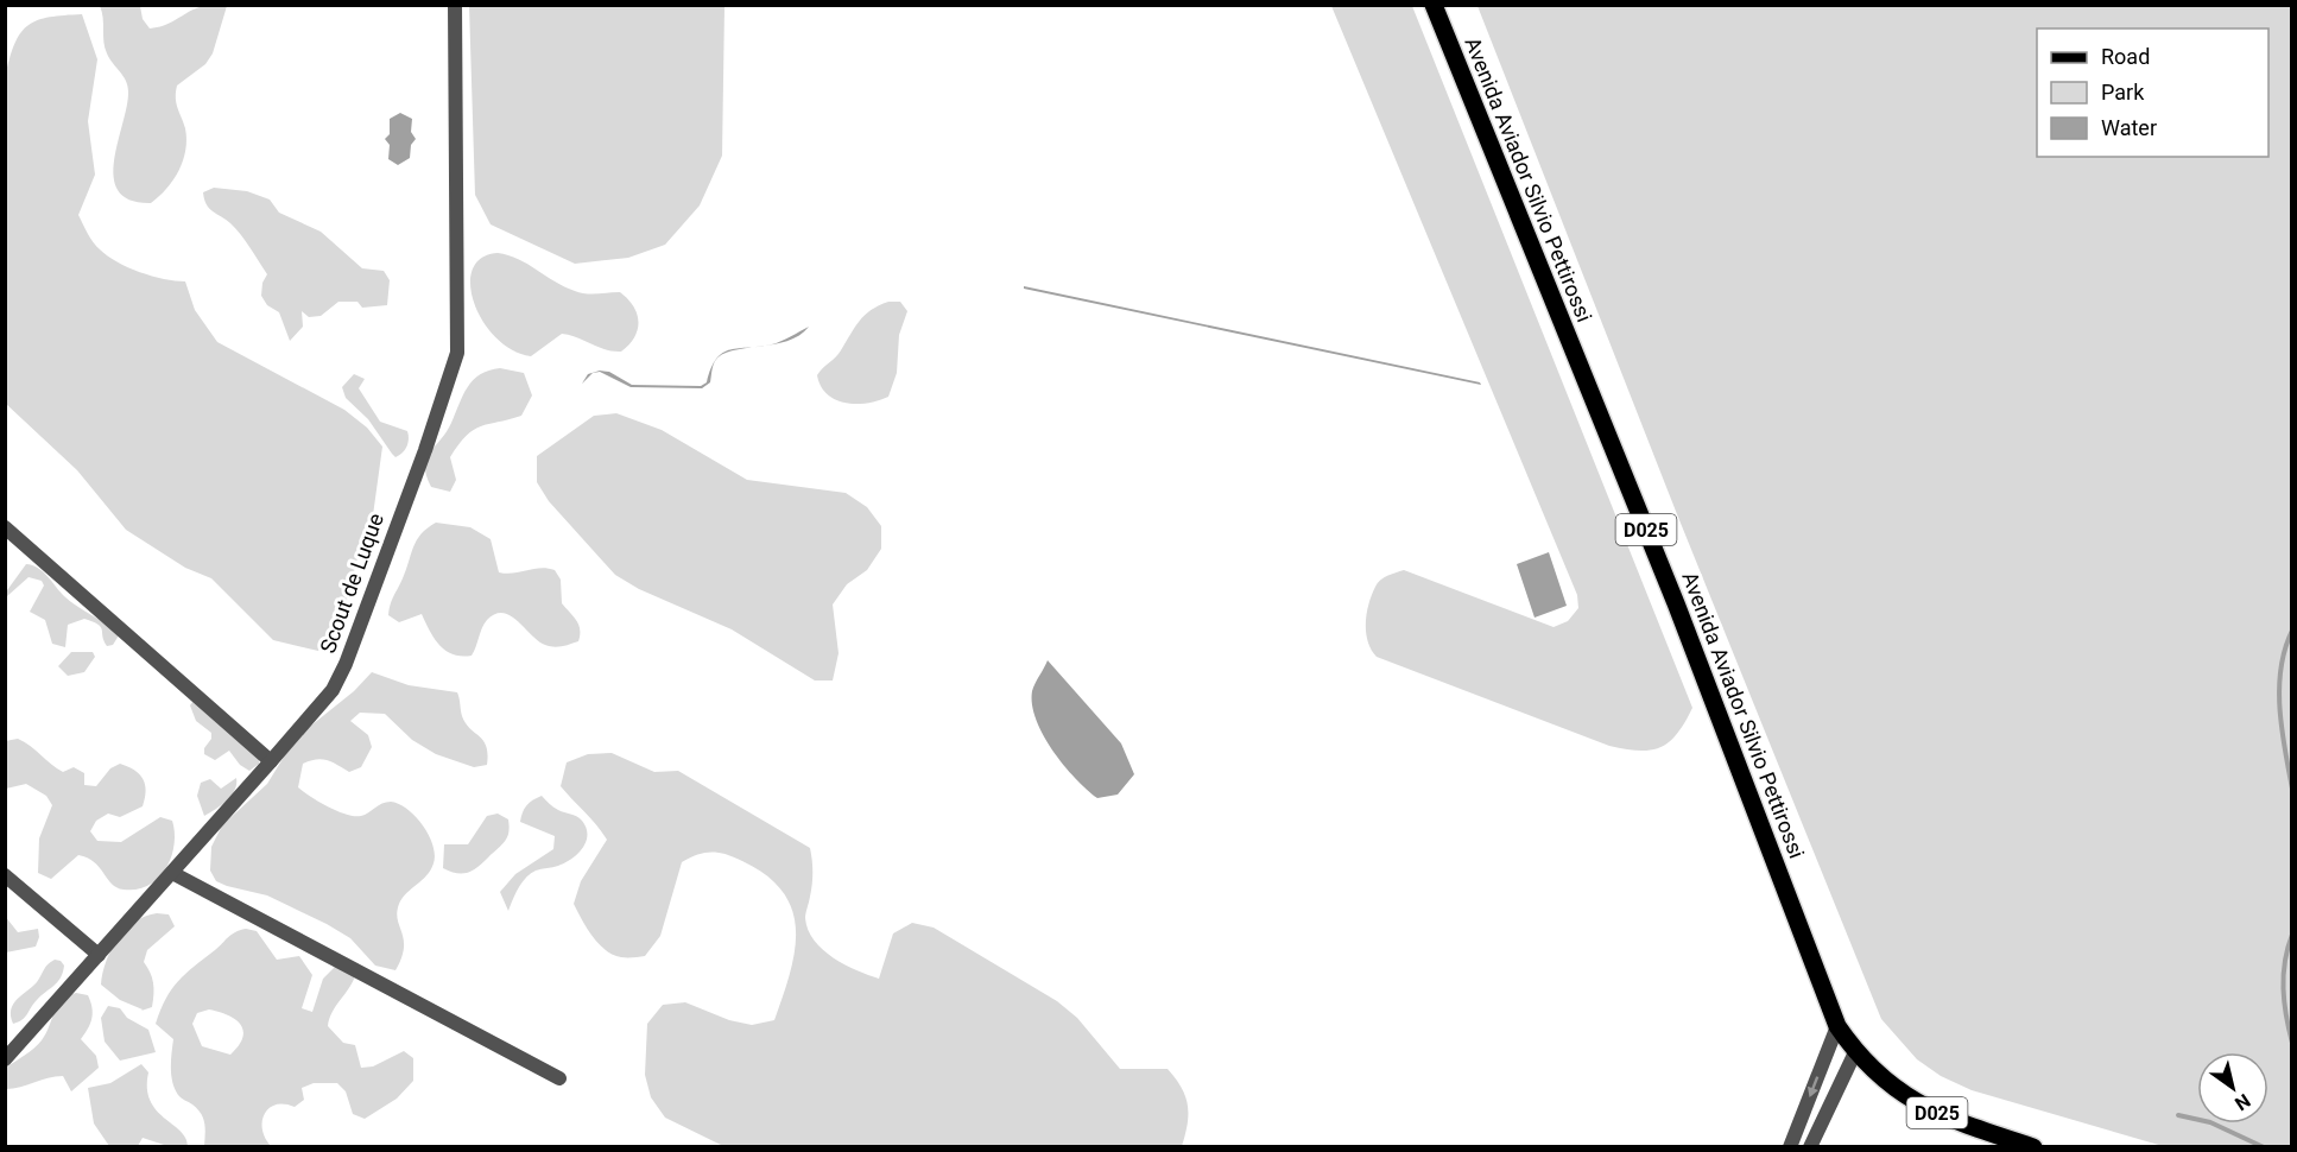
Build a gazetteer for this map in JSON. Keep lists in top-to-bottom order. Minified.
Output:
{"streets":{"main road":["Avenida Aviador Silvio Pettirossi","D025"],"street":["Scout de Luque"]},"legend":["Road","Park","Water"],"north":"bottom right"}
